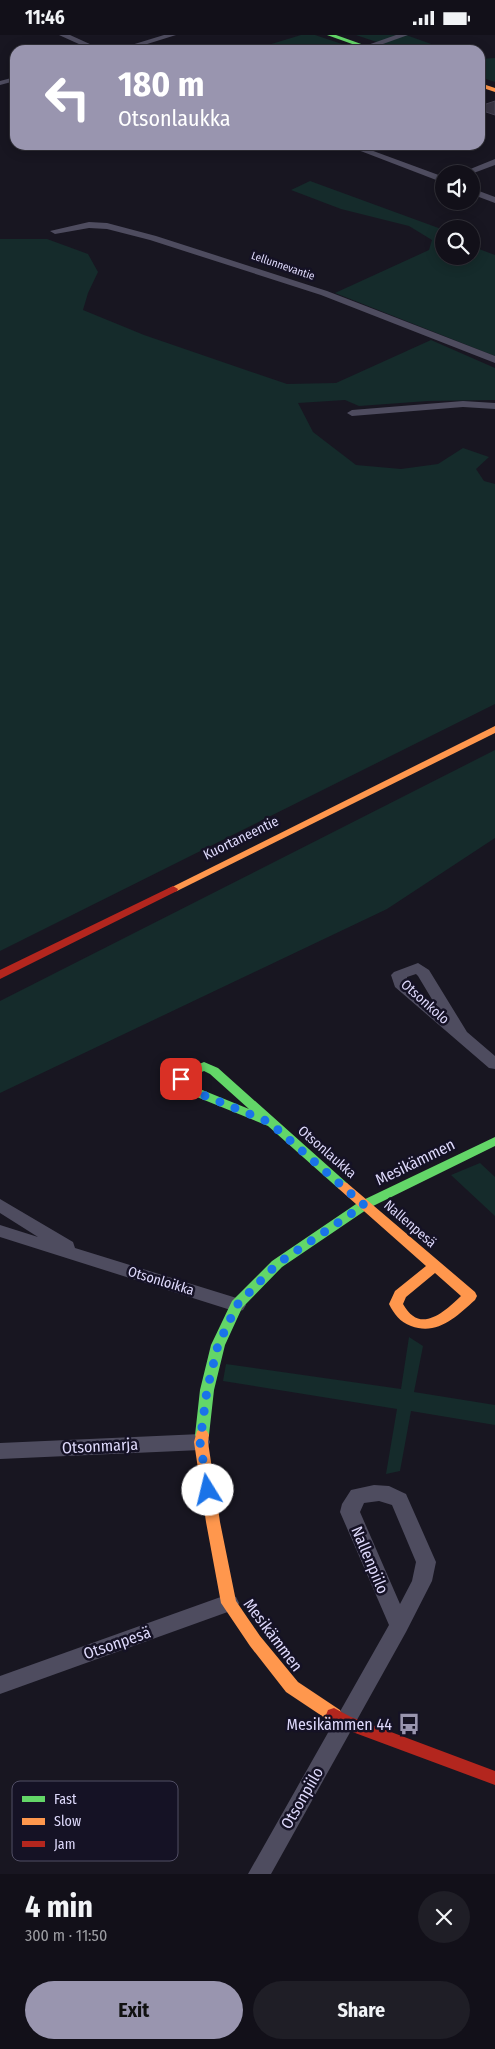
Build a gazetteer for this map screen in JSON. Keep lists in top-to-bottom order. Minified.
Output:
{"streets":{"main road":["Kuortaneentie","Otsonlaukka","Mesikämmen","Nallenpesä"],"street":["Lellunnevantie","Otsonkolo","Otsonloikka","Otsonmarja","Nallenpiilo","Otsonpesä","Otsonpiilo"]},"crossings":[["Otsonlaukka","Mesikämmen"],["Otsonlaukka","Nallenpesä"],["Mesikämmen","Nallenpesä"],["Mesikämmen","Otsonloikka"],["Mesikämmen","Otsonmarja"],["Mesikämmen","Nallenpiilo"],["Mesikämmen","Otsonpesä"],["Mesikämmen","Otsonpiilo"],["Nallenpiilo","Otsonpiilo"]],"places":{"bus stop":["Mesikämmen 44"]},"legend":["Fast","Slow","Jam"],"page":{"status":"11:46","turn":["180 m","Otsonlaukka"],"heading":["4 min","300 m · 11:50"],"buttons":["Exit","Share"]}}
